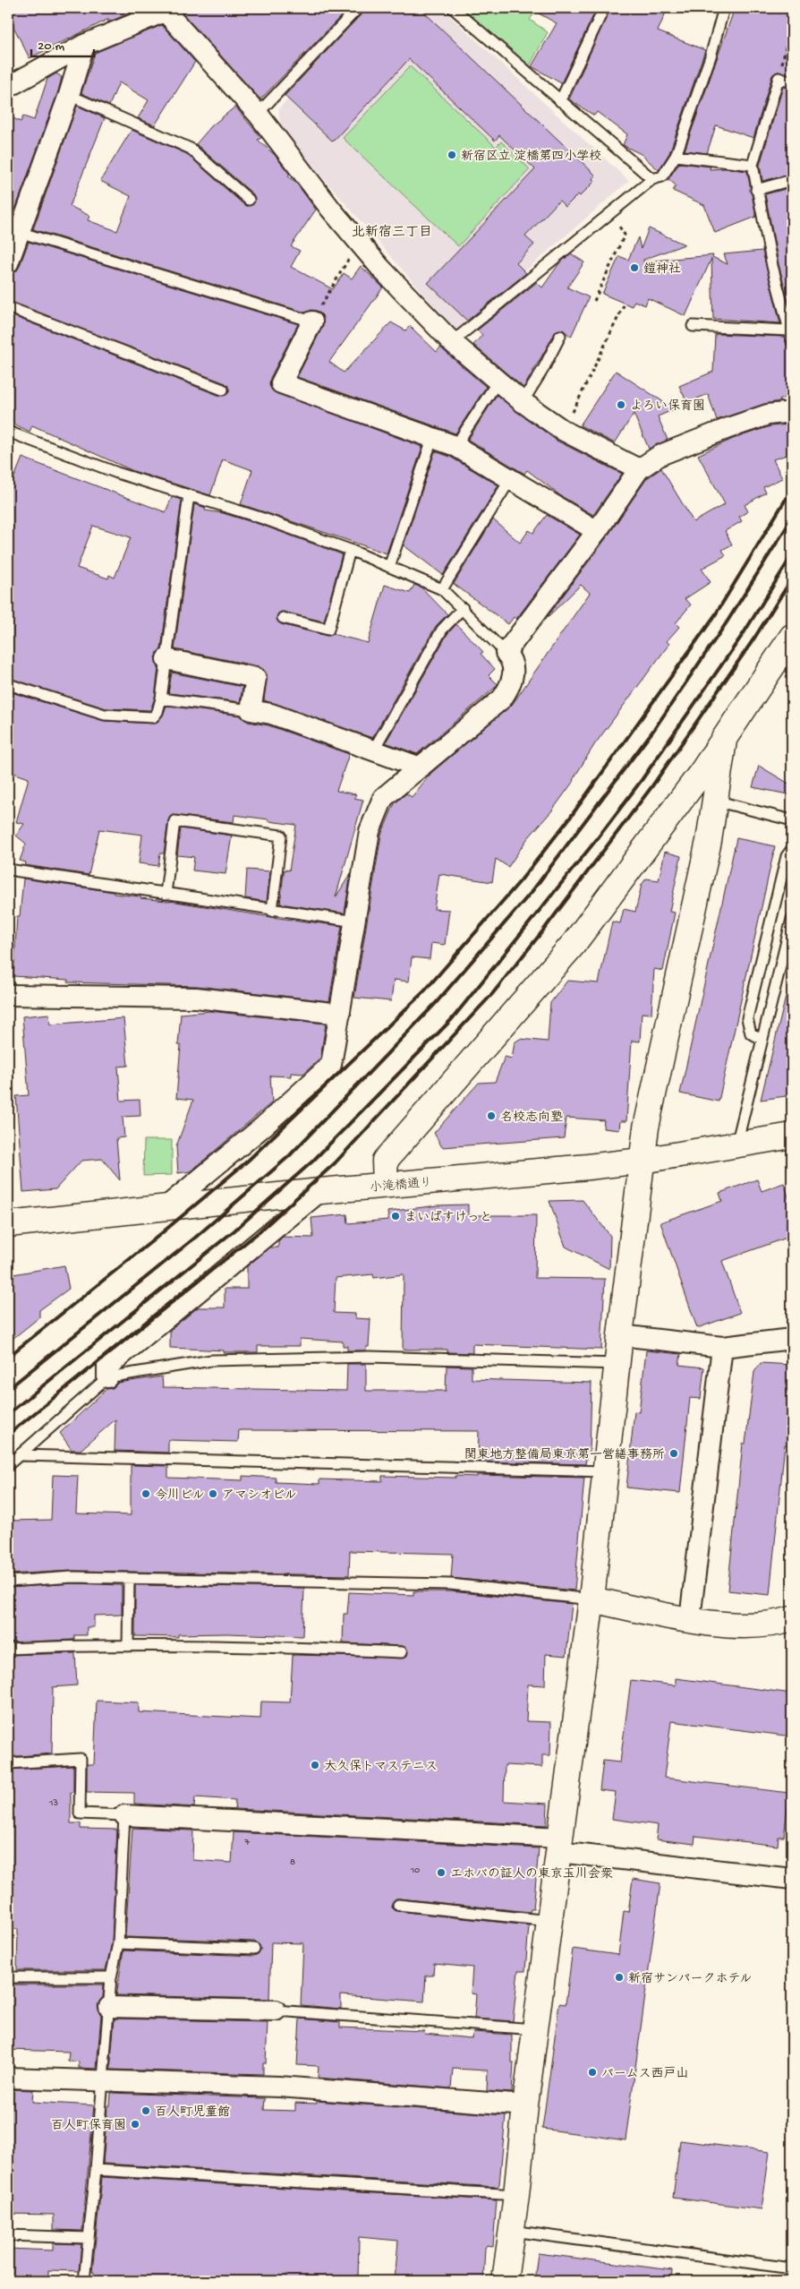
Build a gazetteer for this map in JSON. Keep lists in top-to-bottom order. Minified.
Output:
{"streets":{"street":["小滝橋通り"]},"districts":["北新宿三丁目"],"places":["新宿区立 淀橋第四小学校","鎧神社","よろい保育園","名校志向塾","まいばすけっと","関東地方整備局東京第一営繕事務所","今川ビル","アマシオビル","大久保トマステニス","エホバの証人の東京玉川会衆","新宿サンパークホテル","パームス西戸山","百人町児童館","百人町保育園"],"house_numbers":["13","7","8","10"],"scale_bar":"20 m"}
